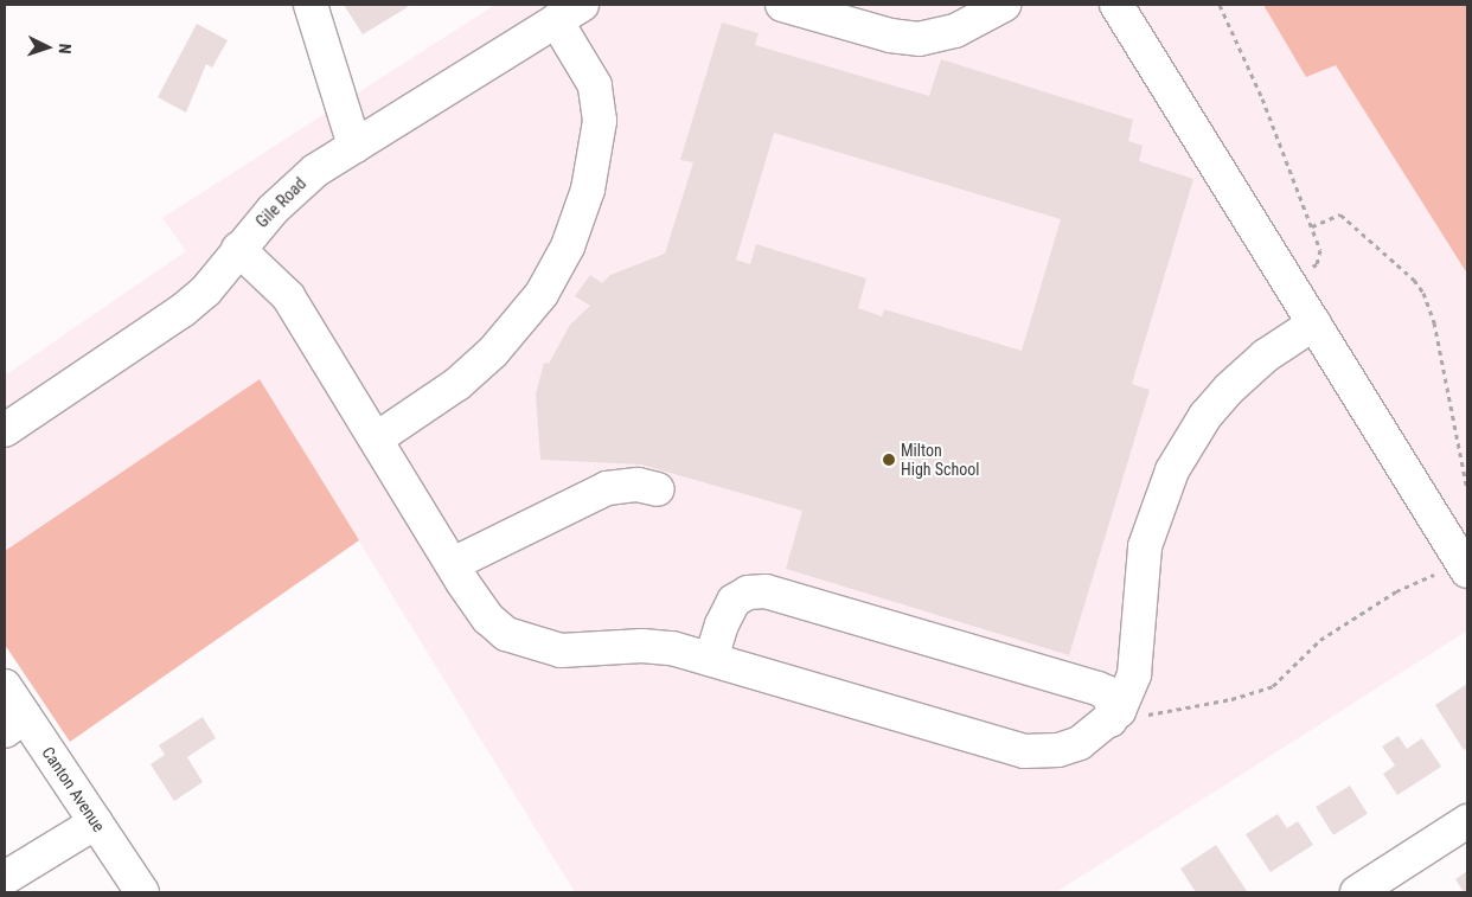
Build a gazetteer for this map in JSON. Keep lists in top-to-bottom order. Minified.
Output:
{"streets":{"street":["Gile Road","Canton Avenue"]},"places":["Milton High School"],"north":"right"}
